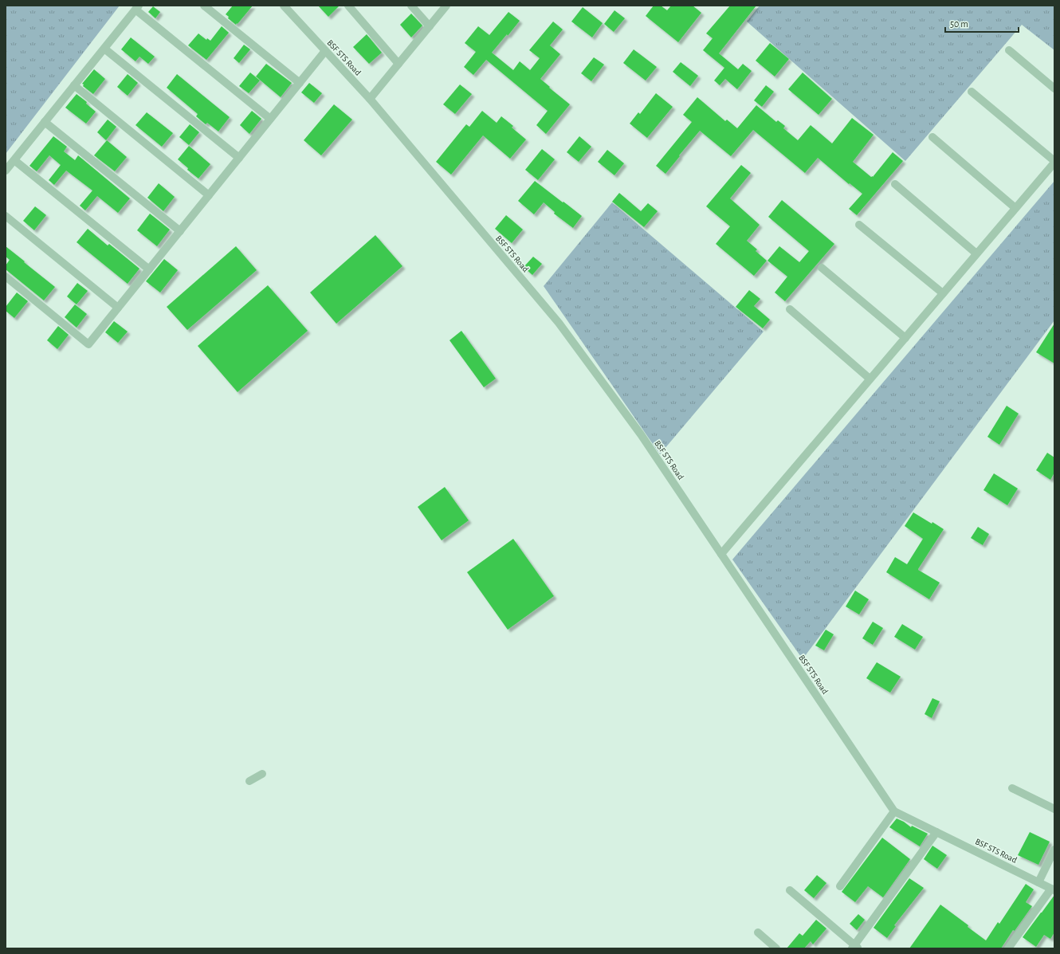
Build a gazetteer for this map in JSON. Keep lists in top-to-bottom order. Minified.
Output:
{"streets":{"street":["BSF STS Road"]},"scale_bar":"50 m"}
